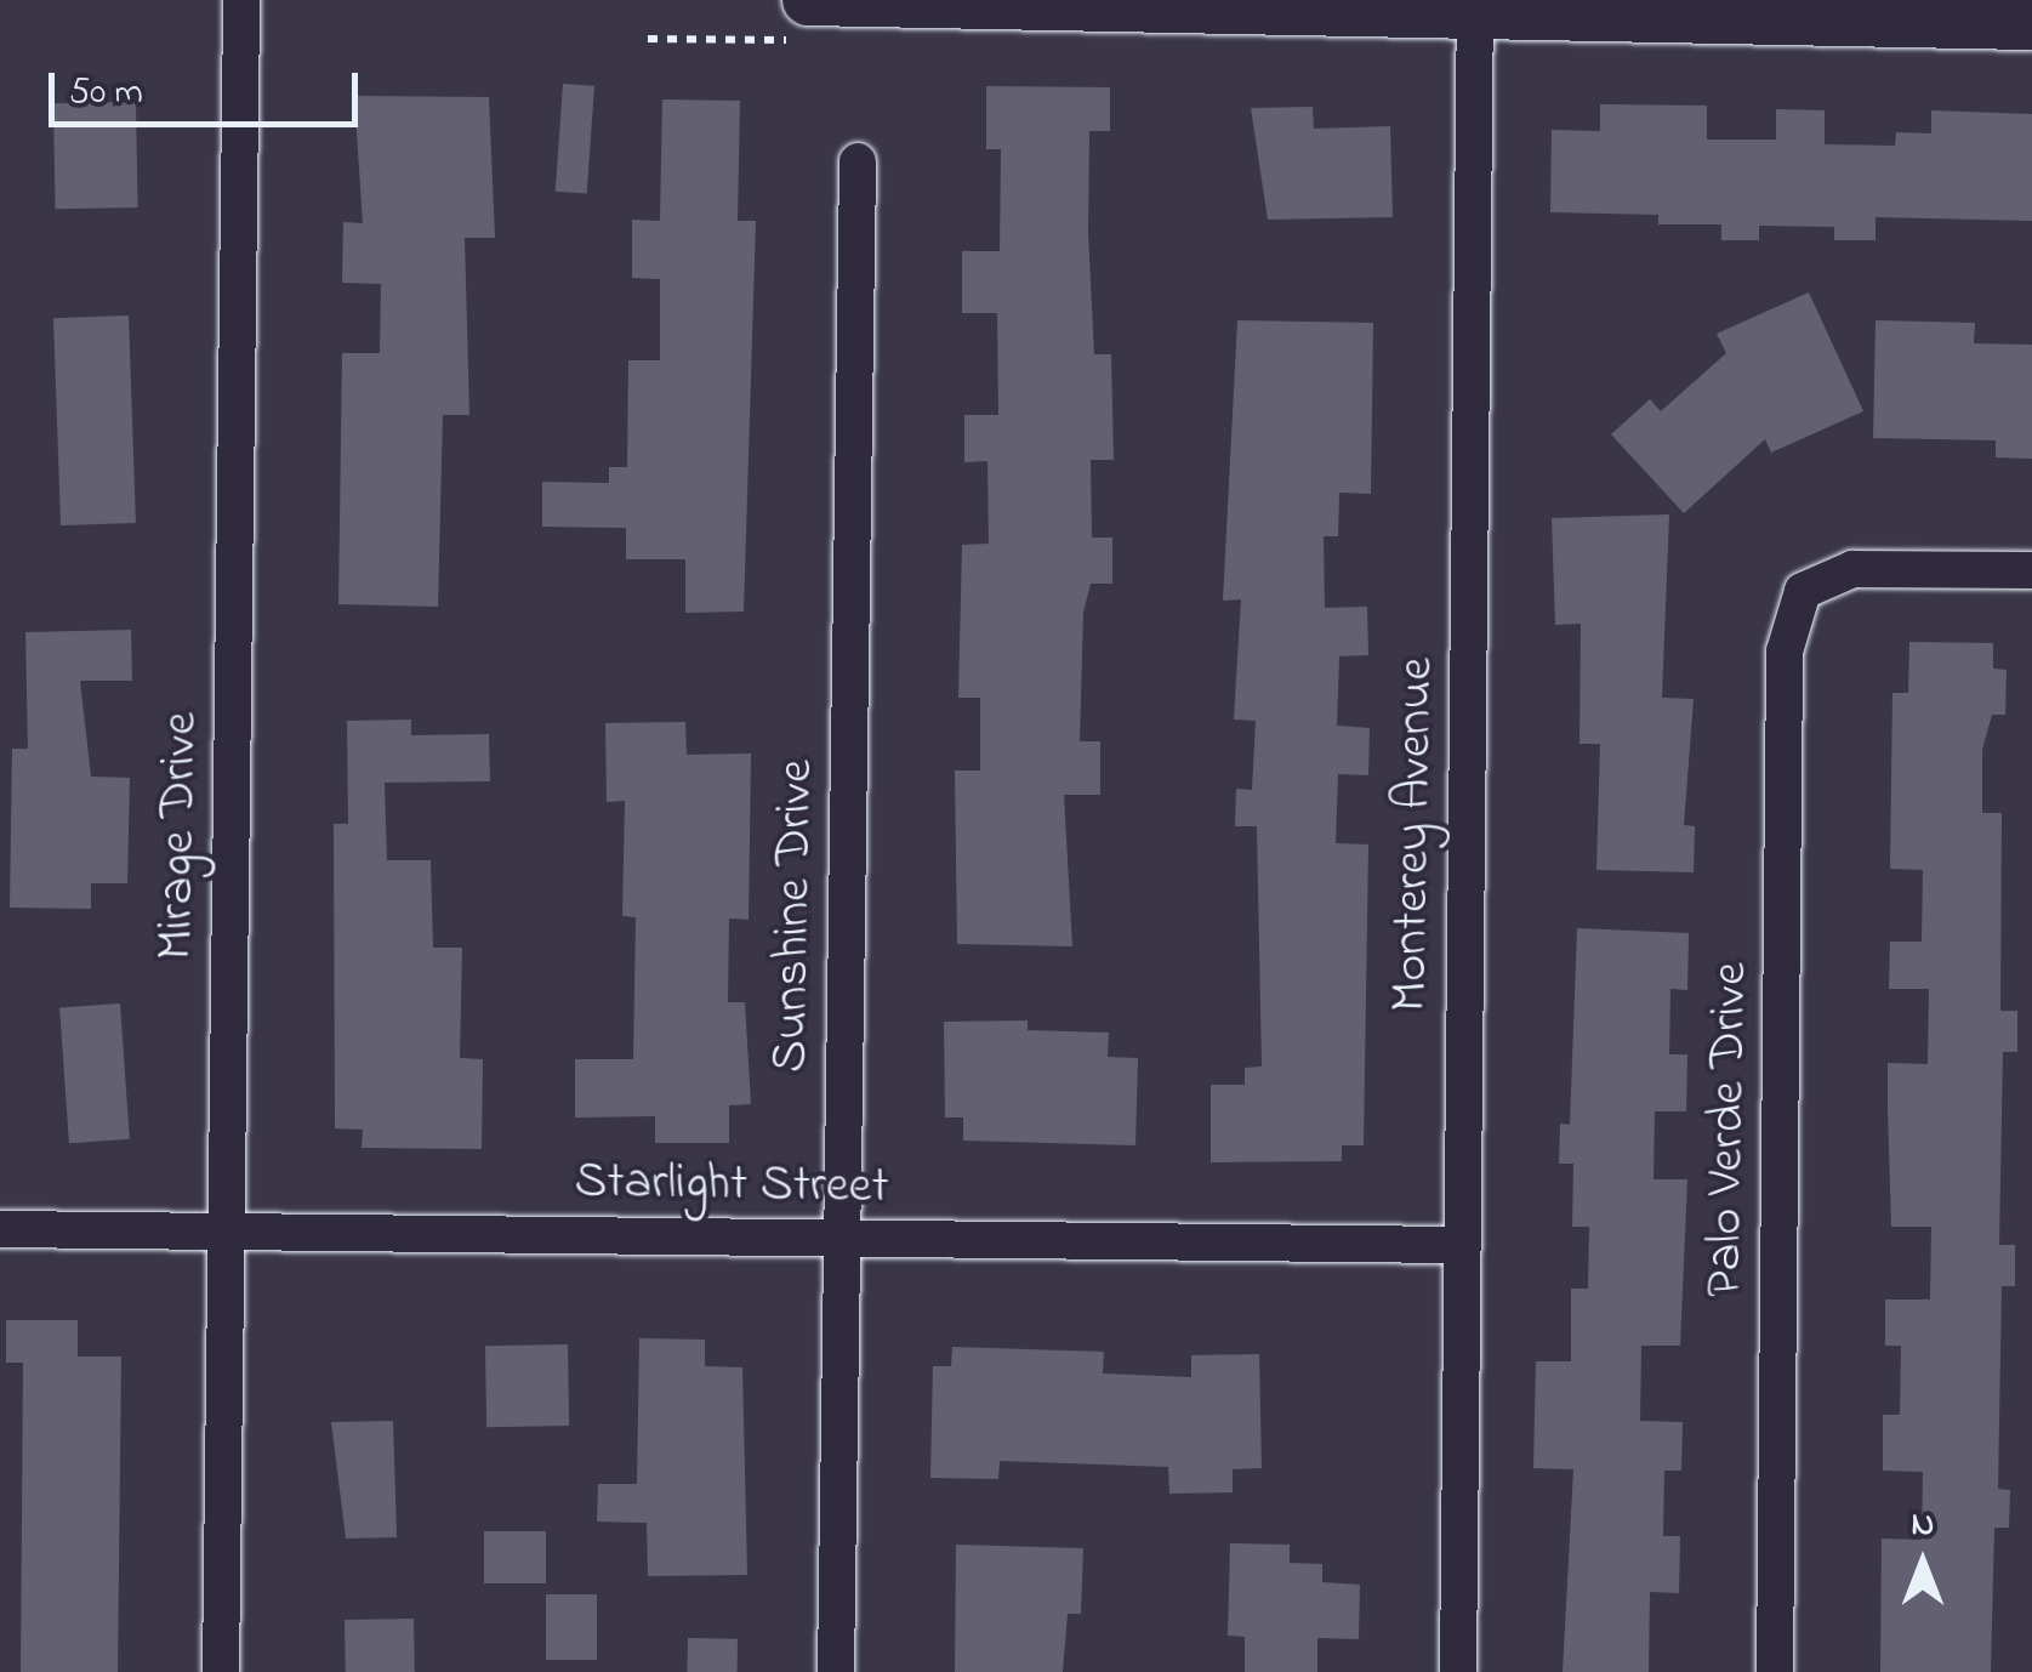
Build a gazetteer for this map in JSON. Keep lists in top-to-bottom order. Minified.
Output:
{"streets":{"street":["Monterey Avenue","Mirage Drive","Sunshine Drive","Palo Verde Drive","Starlight Street"]},"crossings":[["Monterey Avenue","Starlight Street"],["Mirage Drive","Starlight Street"],["Sunshine Drive","Starlight Street"]],"scale_bar":"50 m","north":"top"}
